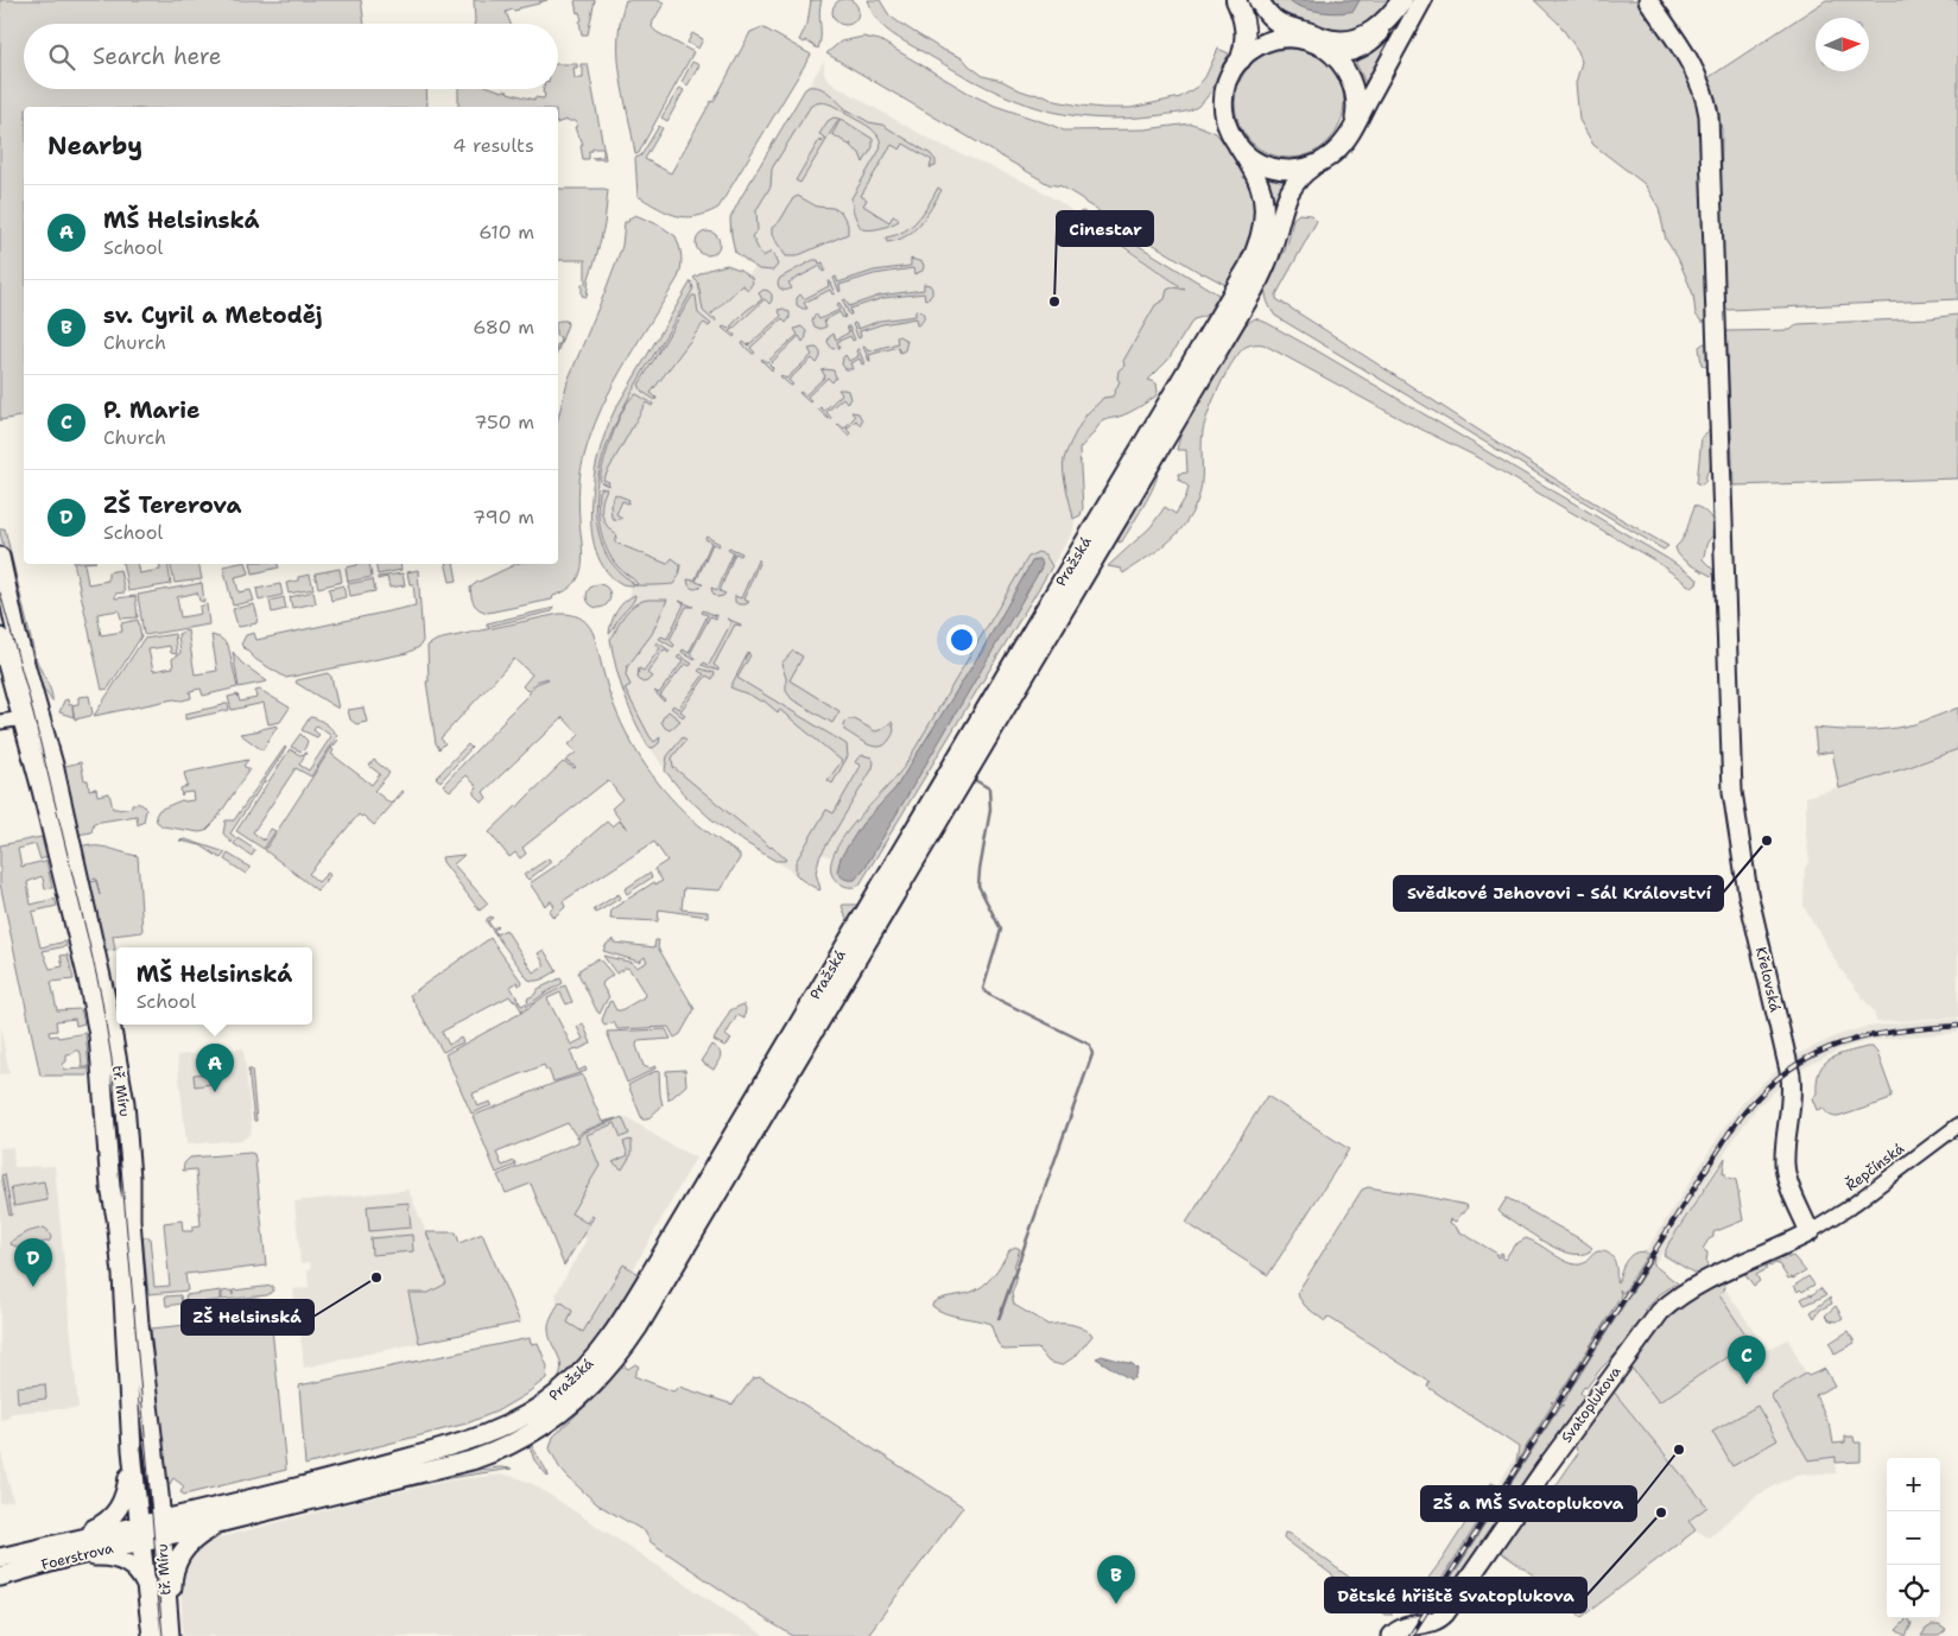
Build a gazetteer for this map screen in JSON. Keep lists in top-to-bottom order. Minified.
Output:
{"streets":{"main road":["Pražská","Křelovská","tř. Míru","Svatoplukova","Foerstrova"],"street":["Řepčínská"]},"crossings":[["Pražská","tř. Míru"],["Pražská","Foerstrova"],["Křelovská","Řepčínská"],["Křelovská","Svatoplukova"],["tř. Míru","Foerstrova"],["Řepčínská","Svatoplukova"]],"places":["Cinestar","Svědkové Jehovovi - Sál Království","ZŠ Helsinská","ZŠ a MŠ Svatoplukova","Dětské hřiště Svatoplukova"],"north":"right","page":{"search":"Search here","heading":["Nearby","4 results"],"list":[{"mark":"A","name":"MŠ Helsinská","note":"School","value":"610 m"},{"mark":"B","name":"sv. Cyril a Metoděj","note":"Church","value":"680 m"},{"mark":"C","name":"P. Marie","note":"Church","value":"750 m"},{"mark":"D","name":"ZŠ Tererova","note":"School","value":"790 m"}],"popup":["MŠ Helsinská","School"],"pins":["A","D","C","B"],"map_buttons":["+","−"]}}
